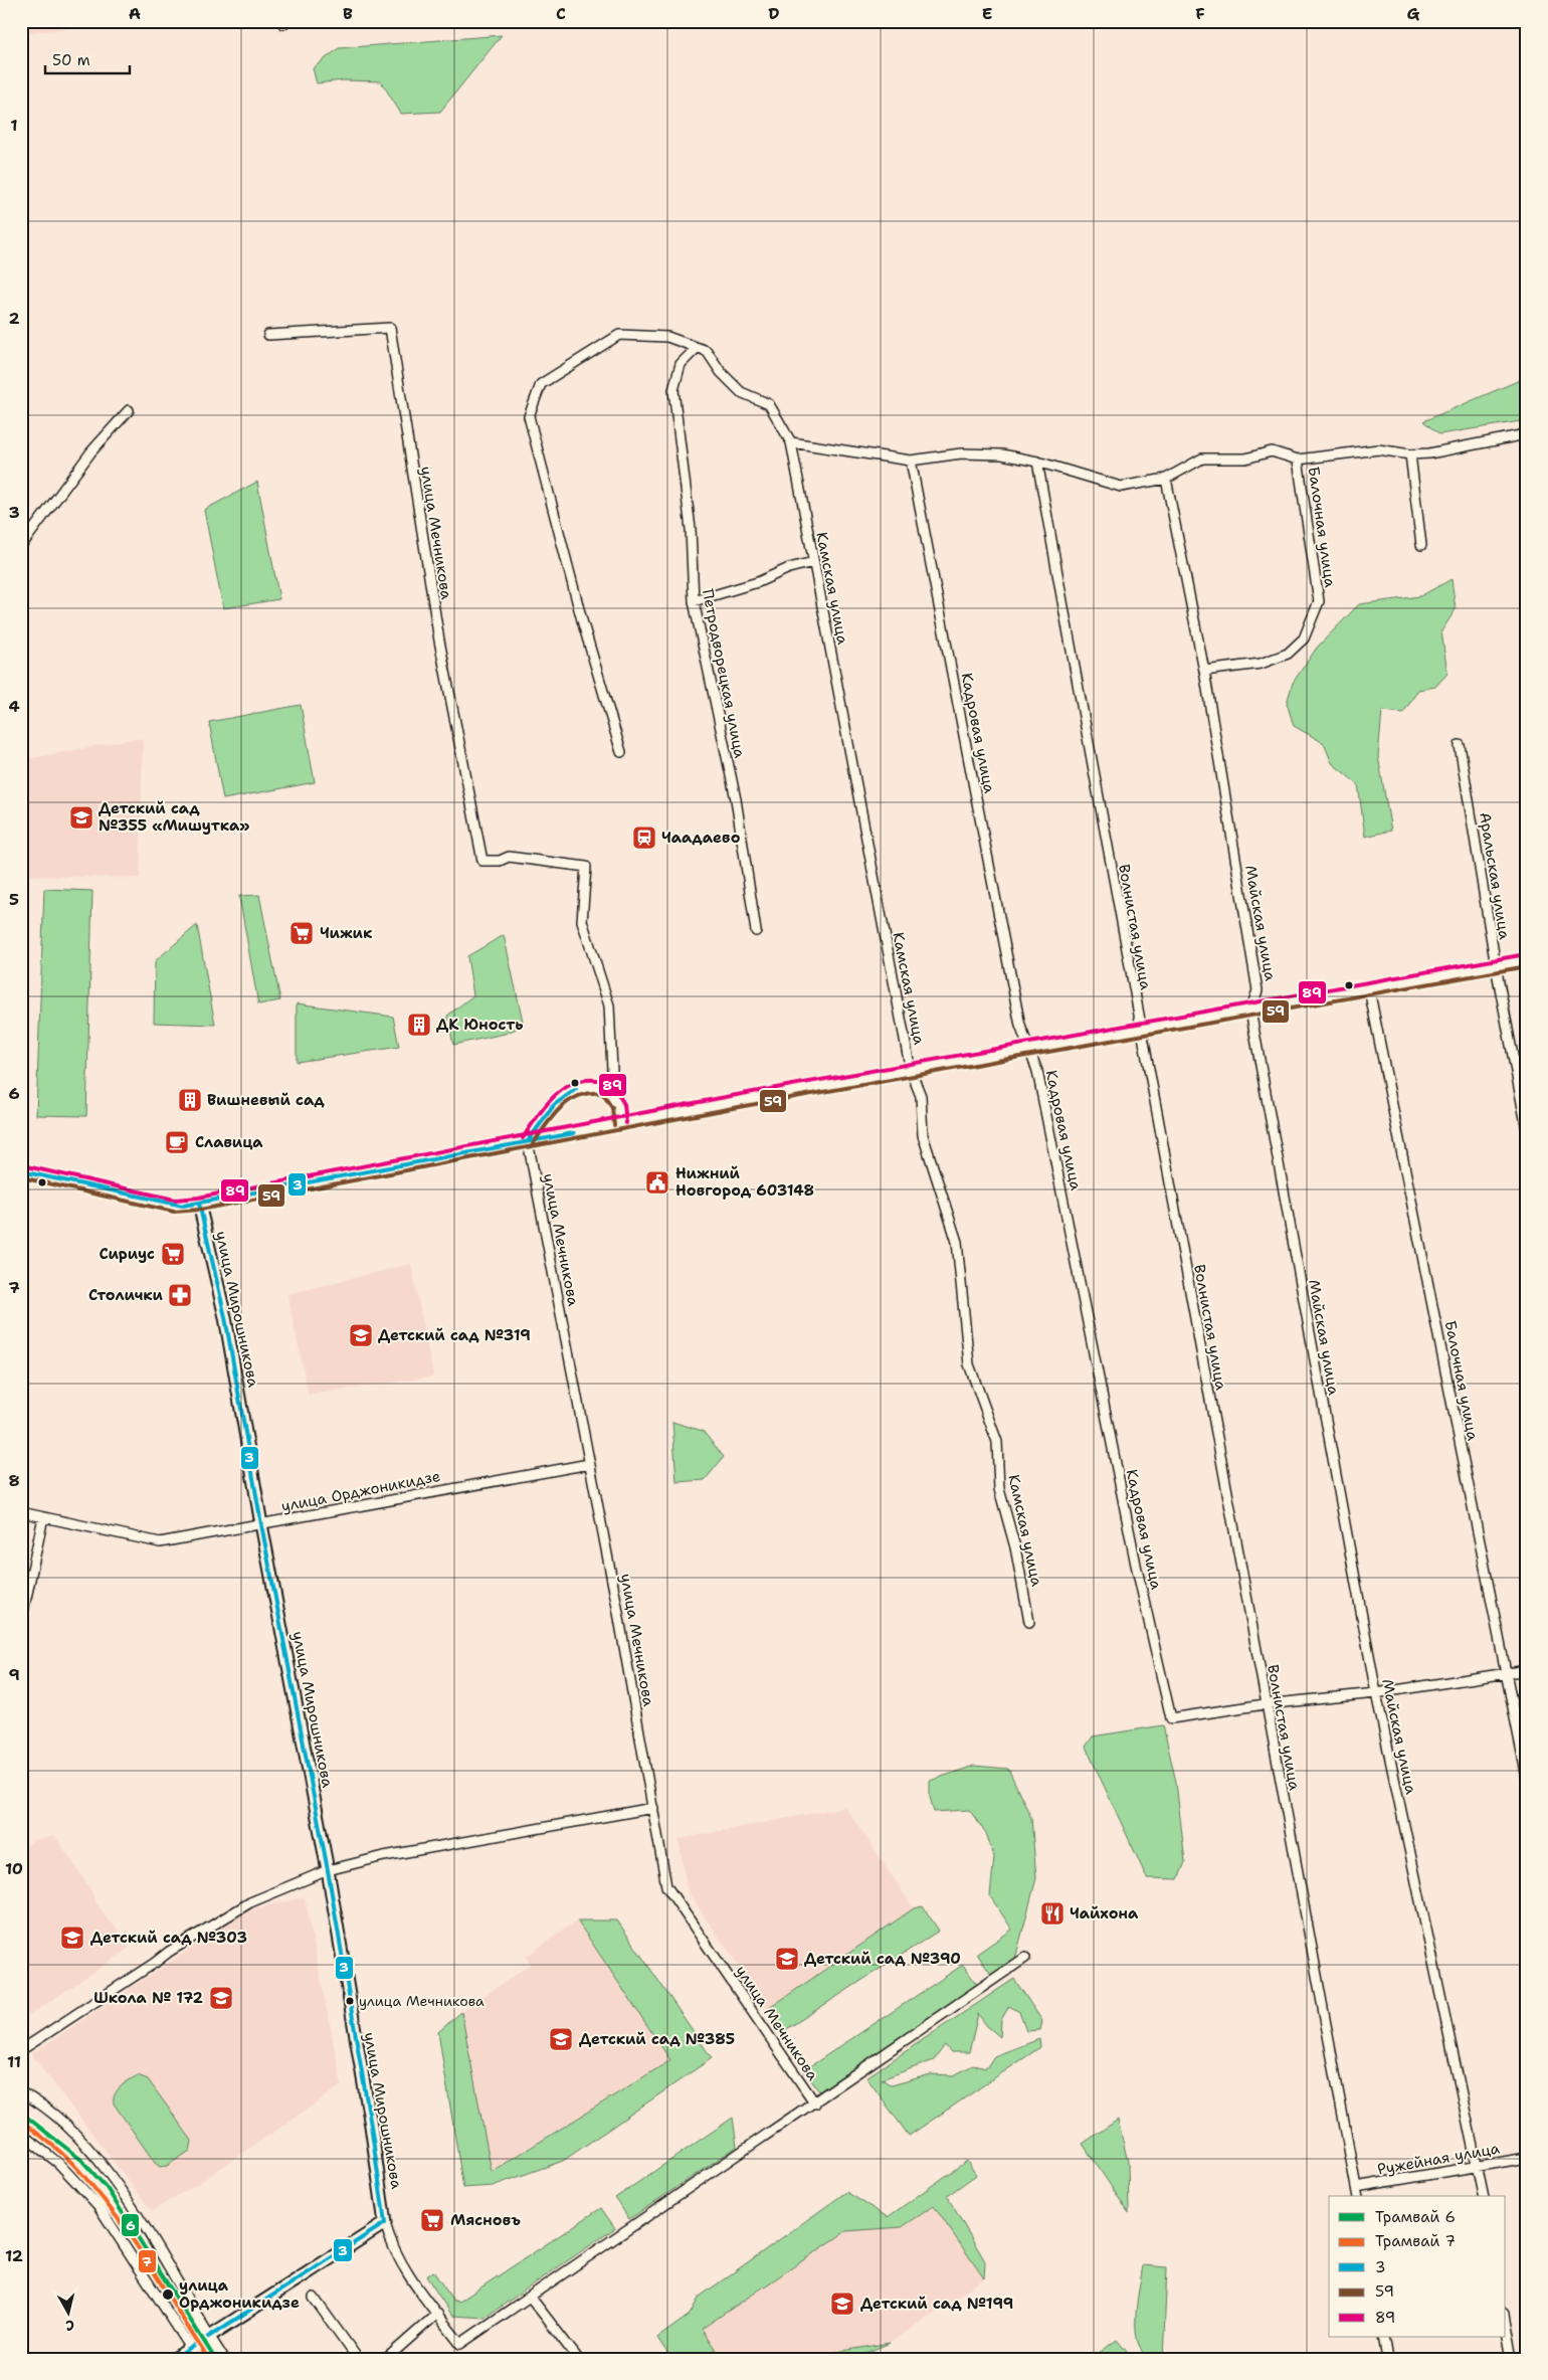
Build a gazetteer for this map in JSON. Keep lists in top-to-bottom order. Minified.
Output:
{"streets":{"street":["Балочная улица","улица Мечникова","Камская улица","Петродворецкая улица","Кадровая улица","Аральская улица","Майская улица","Волнистая улица","улица Мирошникова","улица Орджоникидзе","Ружейная улица"]},"crossings":[["Балочная улица","Майская улица"],["улица Мечникова","улица Мирошникова"],["улица Мечникова","улица Орджоникидзе"],["Камская улица","Петродворецкая улица"],["Кадровая улица","Волнистая улица"],["Майская улица","Ружейная улица"],["Волнистая улица","Ружейная улица"],["улица Мирошникова","улица Орджоникидзе"]],"places":{"school or university":["Детский сад №355 «Мишутка»","Детский сад №319","Детский сад №303","Детский сад №390","Школа № 172","Детский сад №385","Детский сад №199"],"station":["Чаадаево"],"supermarket":["Чижик","Сириус","Мясновъ"],"building":["ДК Юность","Вишневый сад"],"cafe":["Славица"],"public building":["Нижний Новгород 603148"],"pharmacy":["Столички"],"restaurant":["Чайхона"],"other":["улица Мечникова","улица Орджоникидзе"]},"lines":["transit line 89","transit line 59","transit line 3","tram line 6","tram line 7"],"legend":["Трамвай 6","Трамвай 7","3","59","89"],"scale_bar":"50 m","north":"bottom","grid":{"columns":["A","B","C","D","E","F","G"],"rows":["1","2","3","4","5","6","7","8","9","10","11","12"]}}
